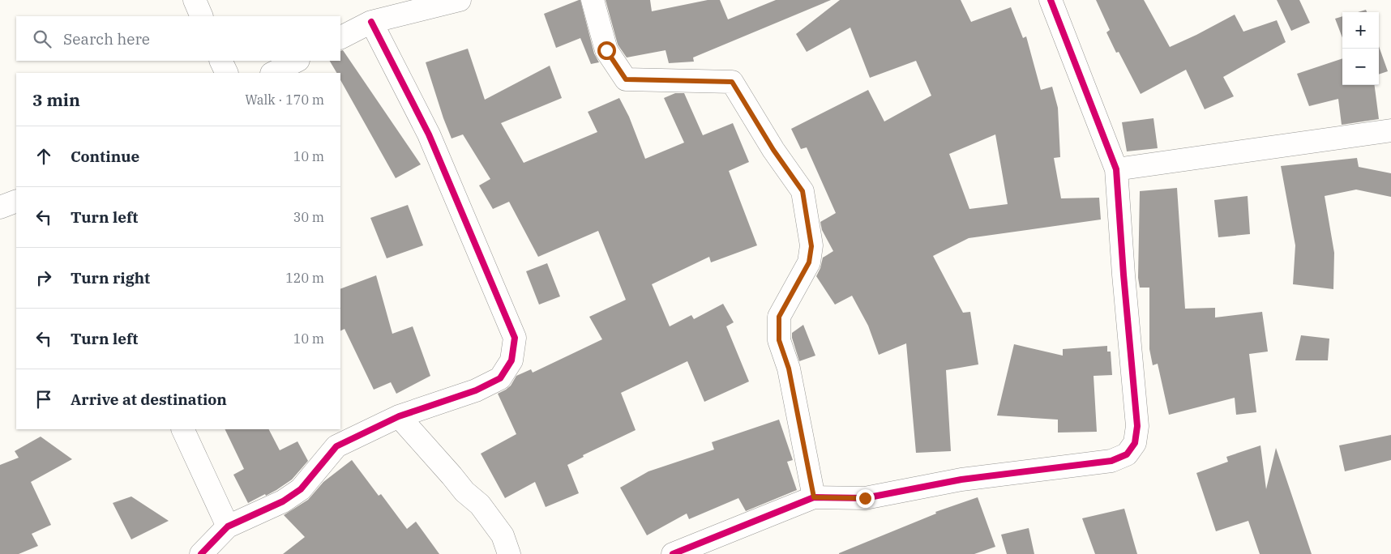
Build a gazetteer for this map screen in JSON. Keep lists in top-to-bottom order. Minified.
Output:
{"page":{"map_buttons":["+","−"],"search":"Search here","heading":["3 min","Walk · 170 m"],"list":[["Continue","10 m"],["Turn left","30 m"],["Turn right","120 m"],["Turn left","10 m"],"Arrive at destination"]}}
